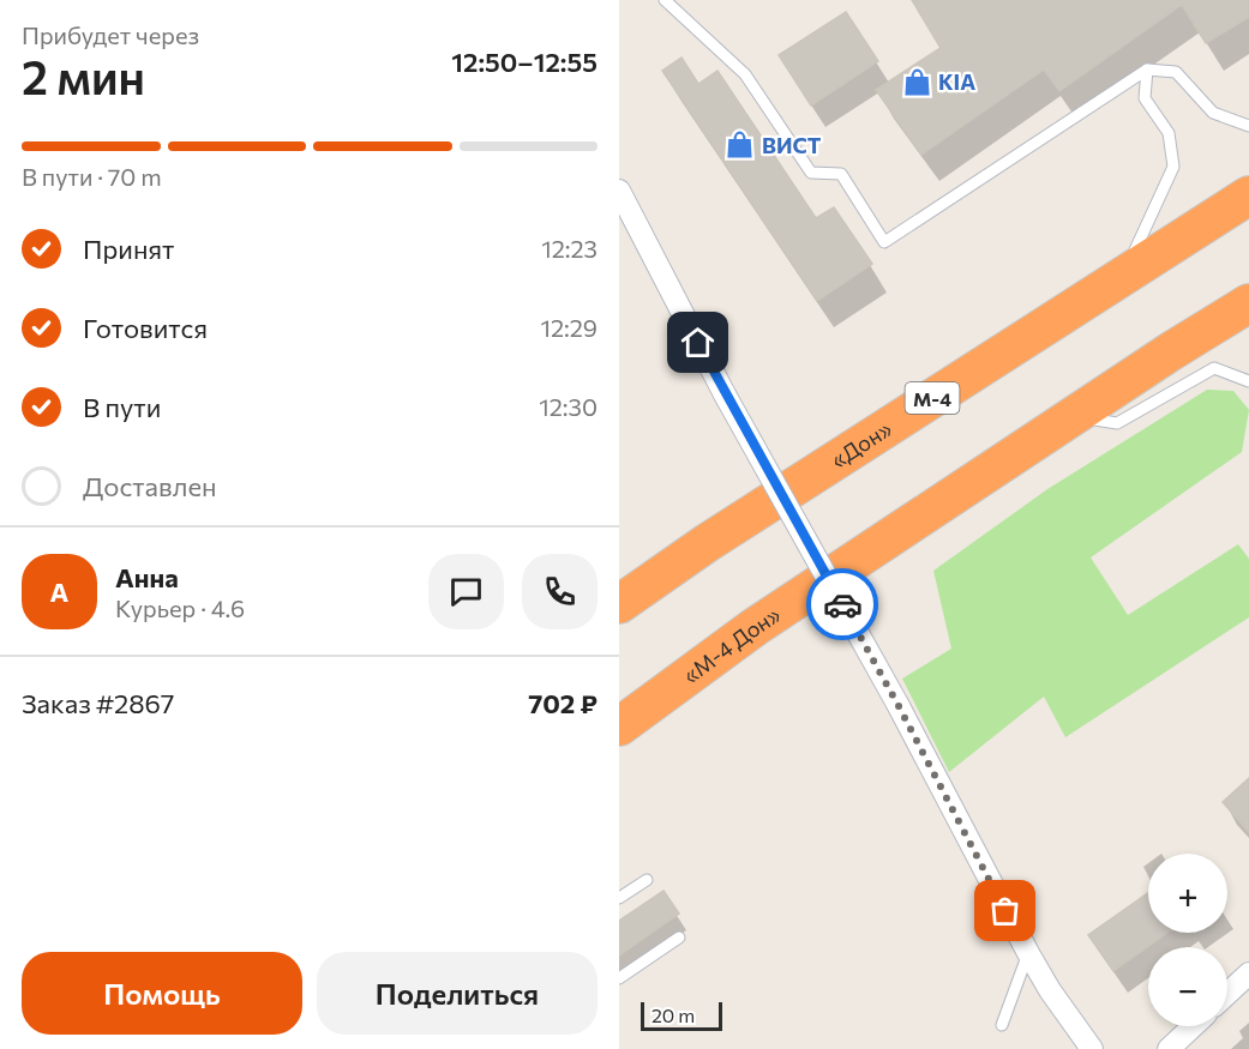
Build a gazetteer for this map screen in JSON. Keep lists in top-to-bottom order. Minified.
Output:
{"streets":{"highway":["М-4","«Дон»","«М-4 Дон»"]},"places":{"shop":["KIA","ВИСТ"]},"scale_bar":"20 m","page":{"heading":["2 мин","Прибудет через","12:50–12:55"],"panel":["Анна","Курьер · 4.6","Заказ #2867","702 ₽"],"bar":"В пути · 70 m","list":[["Принят","12:23"],["Готовится","12:29"],["В пути","12:30"],"Доставлен"],"round":"А","map_buttons":["+","−"],"buttons":["Помощь","Поделиться"],"scale":"20 m"}}
